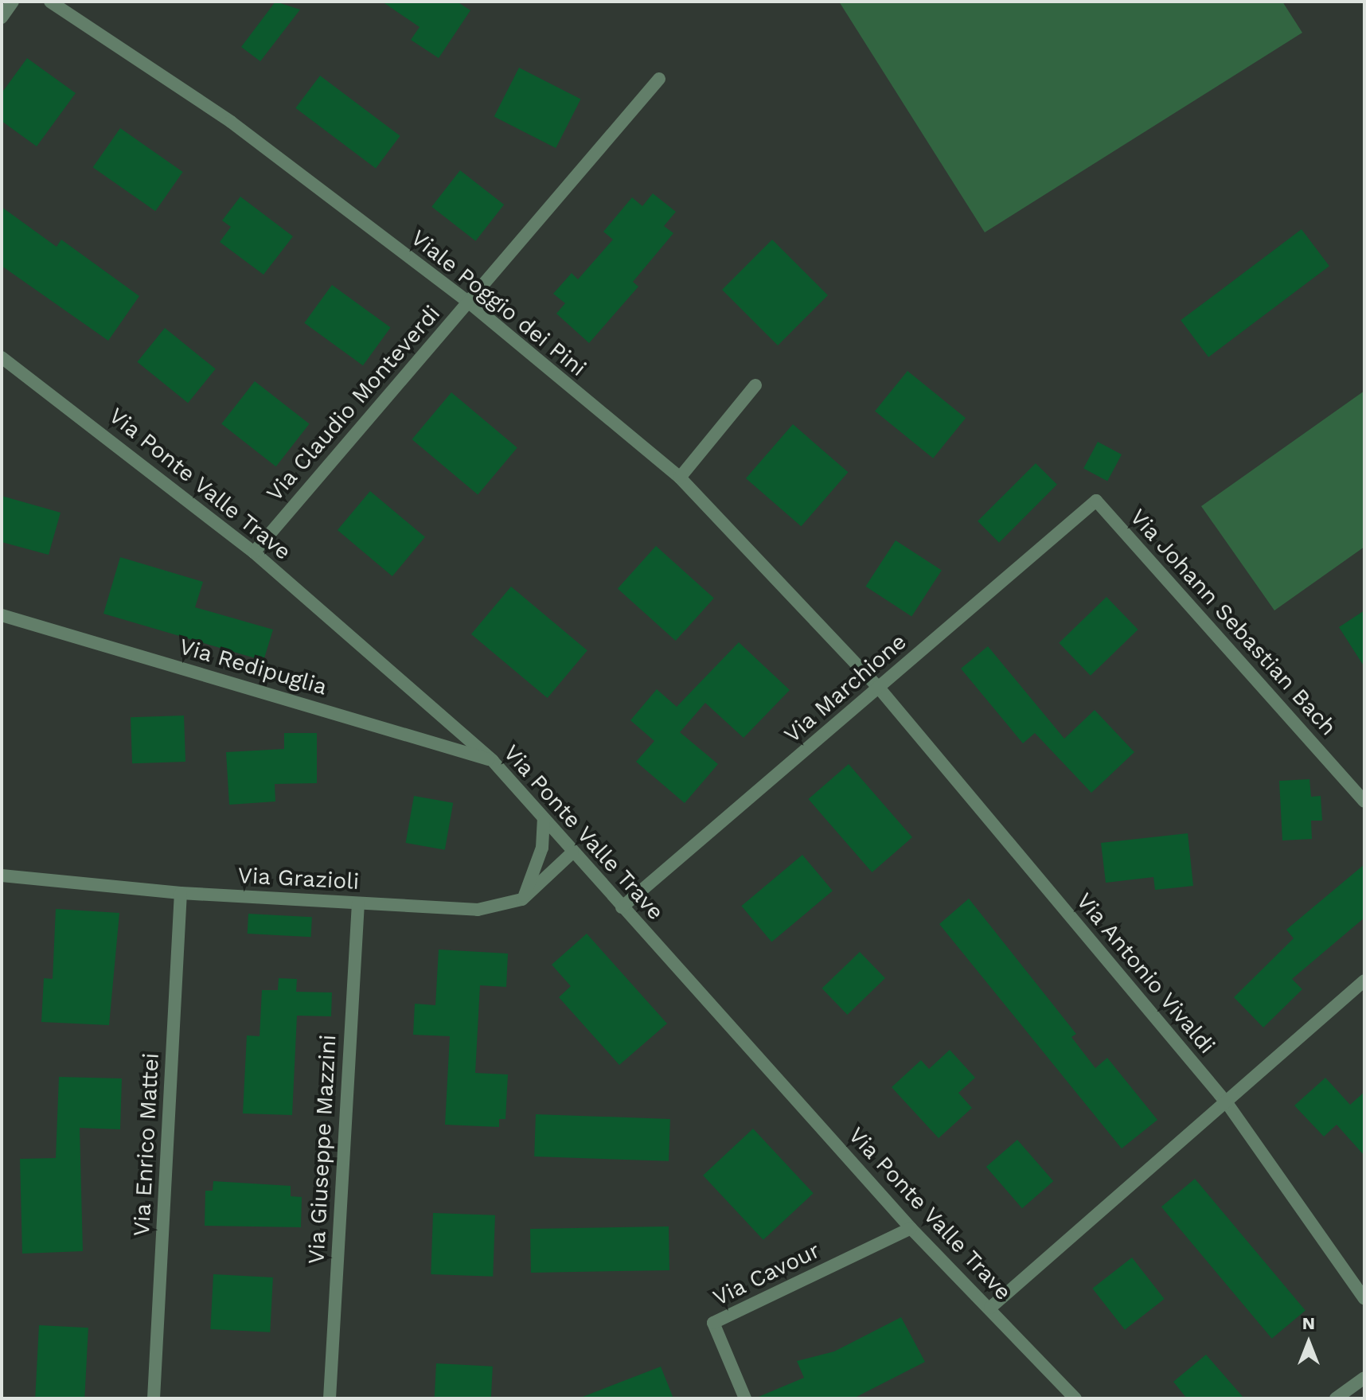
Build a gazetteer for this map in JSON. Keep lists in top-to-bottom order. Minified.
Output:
{"streets":{"street":["Viale Poggio dei Pini","Via Claudio Monteverdi","Via Ponte Valle Trave","Via Johann Sebastian Bach","Via Redipuglia","Via Marchione","Via Grazioli","Via Antonio Vivaldi","Via Enrico Mattei","Via Giuseppe Mazzini","Via Cavour"]},"crossings":[["Viale Poggio dei Pini","Via Claudio Monteverdi"],["Viale Poggio dei Pini","Via Marchione"],["Viale Poggio dei Pini","Via Antonio Vivaldi"],["Via Claudio Monteverdi","Via Ponte Valle Trave"],["Via Ponte Valle Trave","Via Redipuglia"],["Via Ponte Valle Trave","Via Marchione"],["Via Ponte Valle Trave","Via Cavour"],["Via Johann Sebastian Bach","Via Marchione"],["Via Marchione","Via Antonio Vivaldi"],["Via Grazioli","Via Enrico Mattei"],["Via Grazioli","Via Giuseppe Mazzini"]],"north":"top"}
